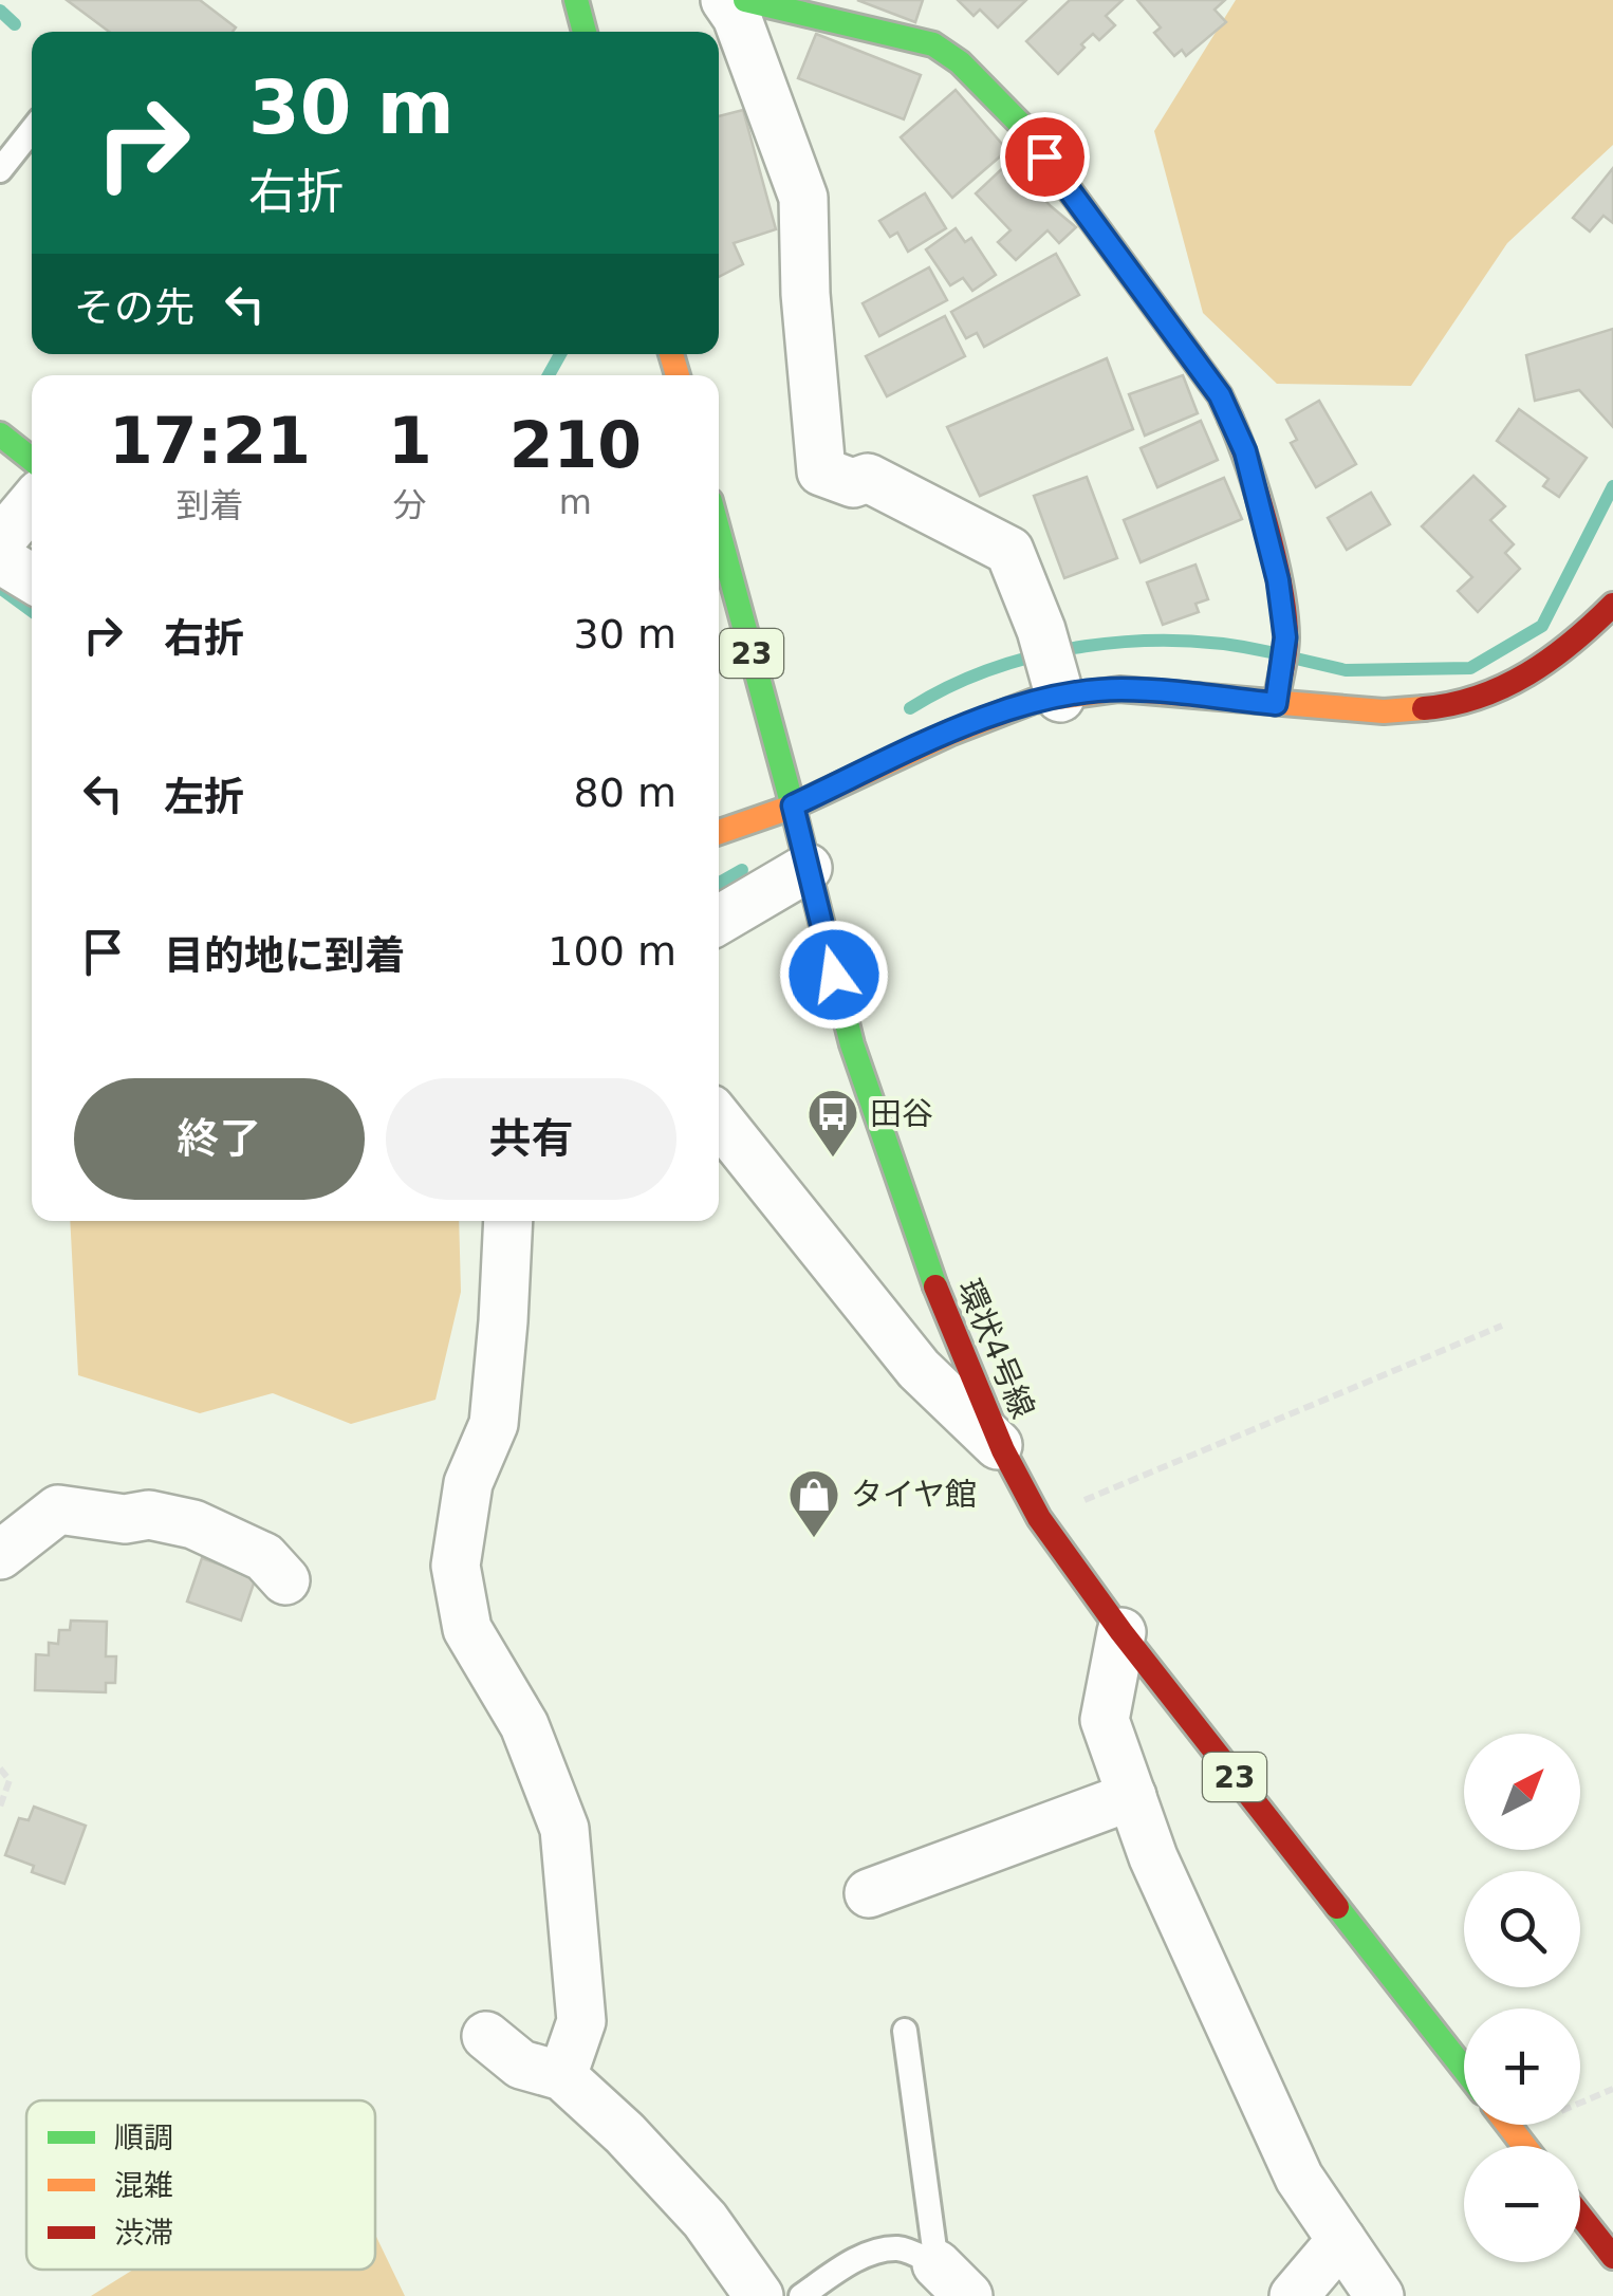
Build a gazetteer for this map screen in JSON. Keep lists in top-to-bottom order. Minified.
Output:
{"streets":{"main road":["23","環状4号線"]},"places":{"bus stop":["田谷"],"shop":["タイヤ館"]},"legend":["順調","混雑","渋滞"],"north":"top right","page":{"turn":["30 m","右折"],"then":"その先","eta":["17:21","到着","1","分","210","m"],"list":[{"name":"右折","value":"30 m"},{"name":"左折","value":"80 m"},{"name":"目的地に到着","value":"100 m"}],"buttons":["終了","共有"],"map_buttons":["+","−"]}}
